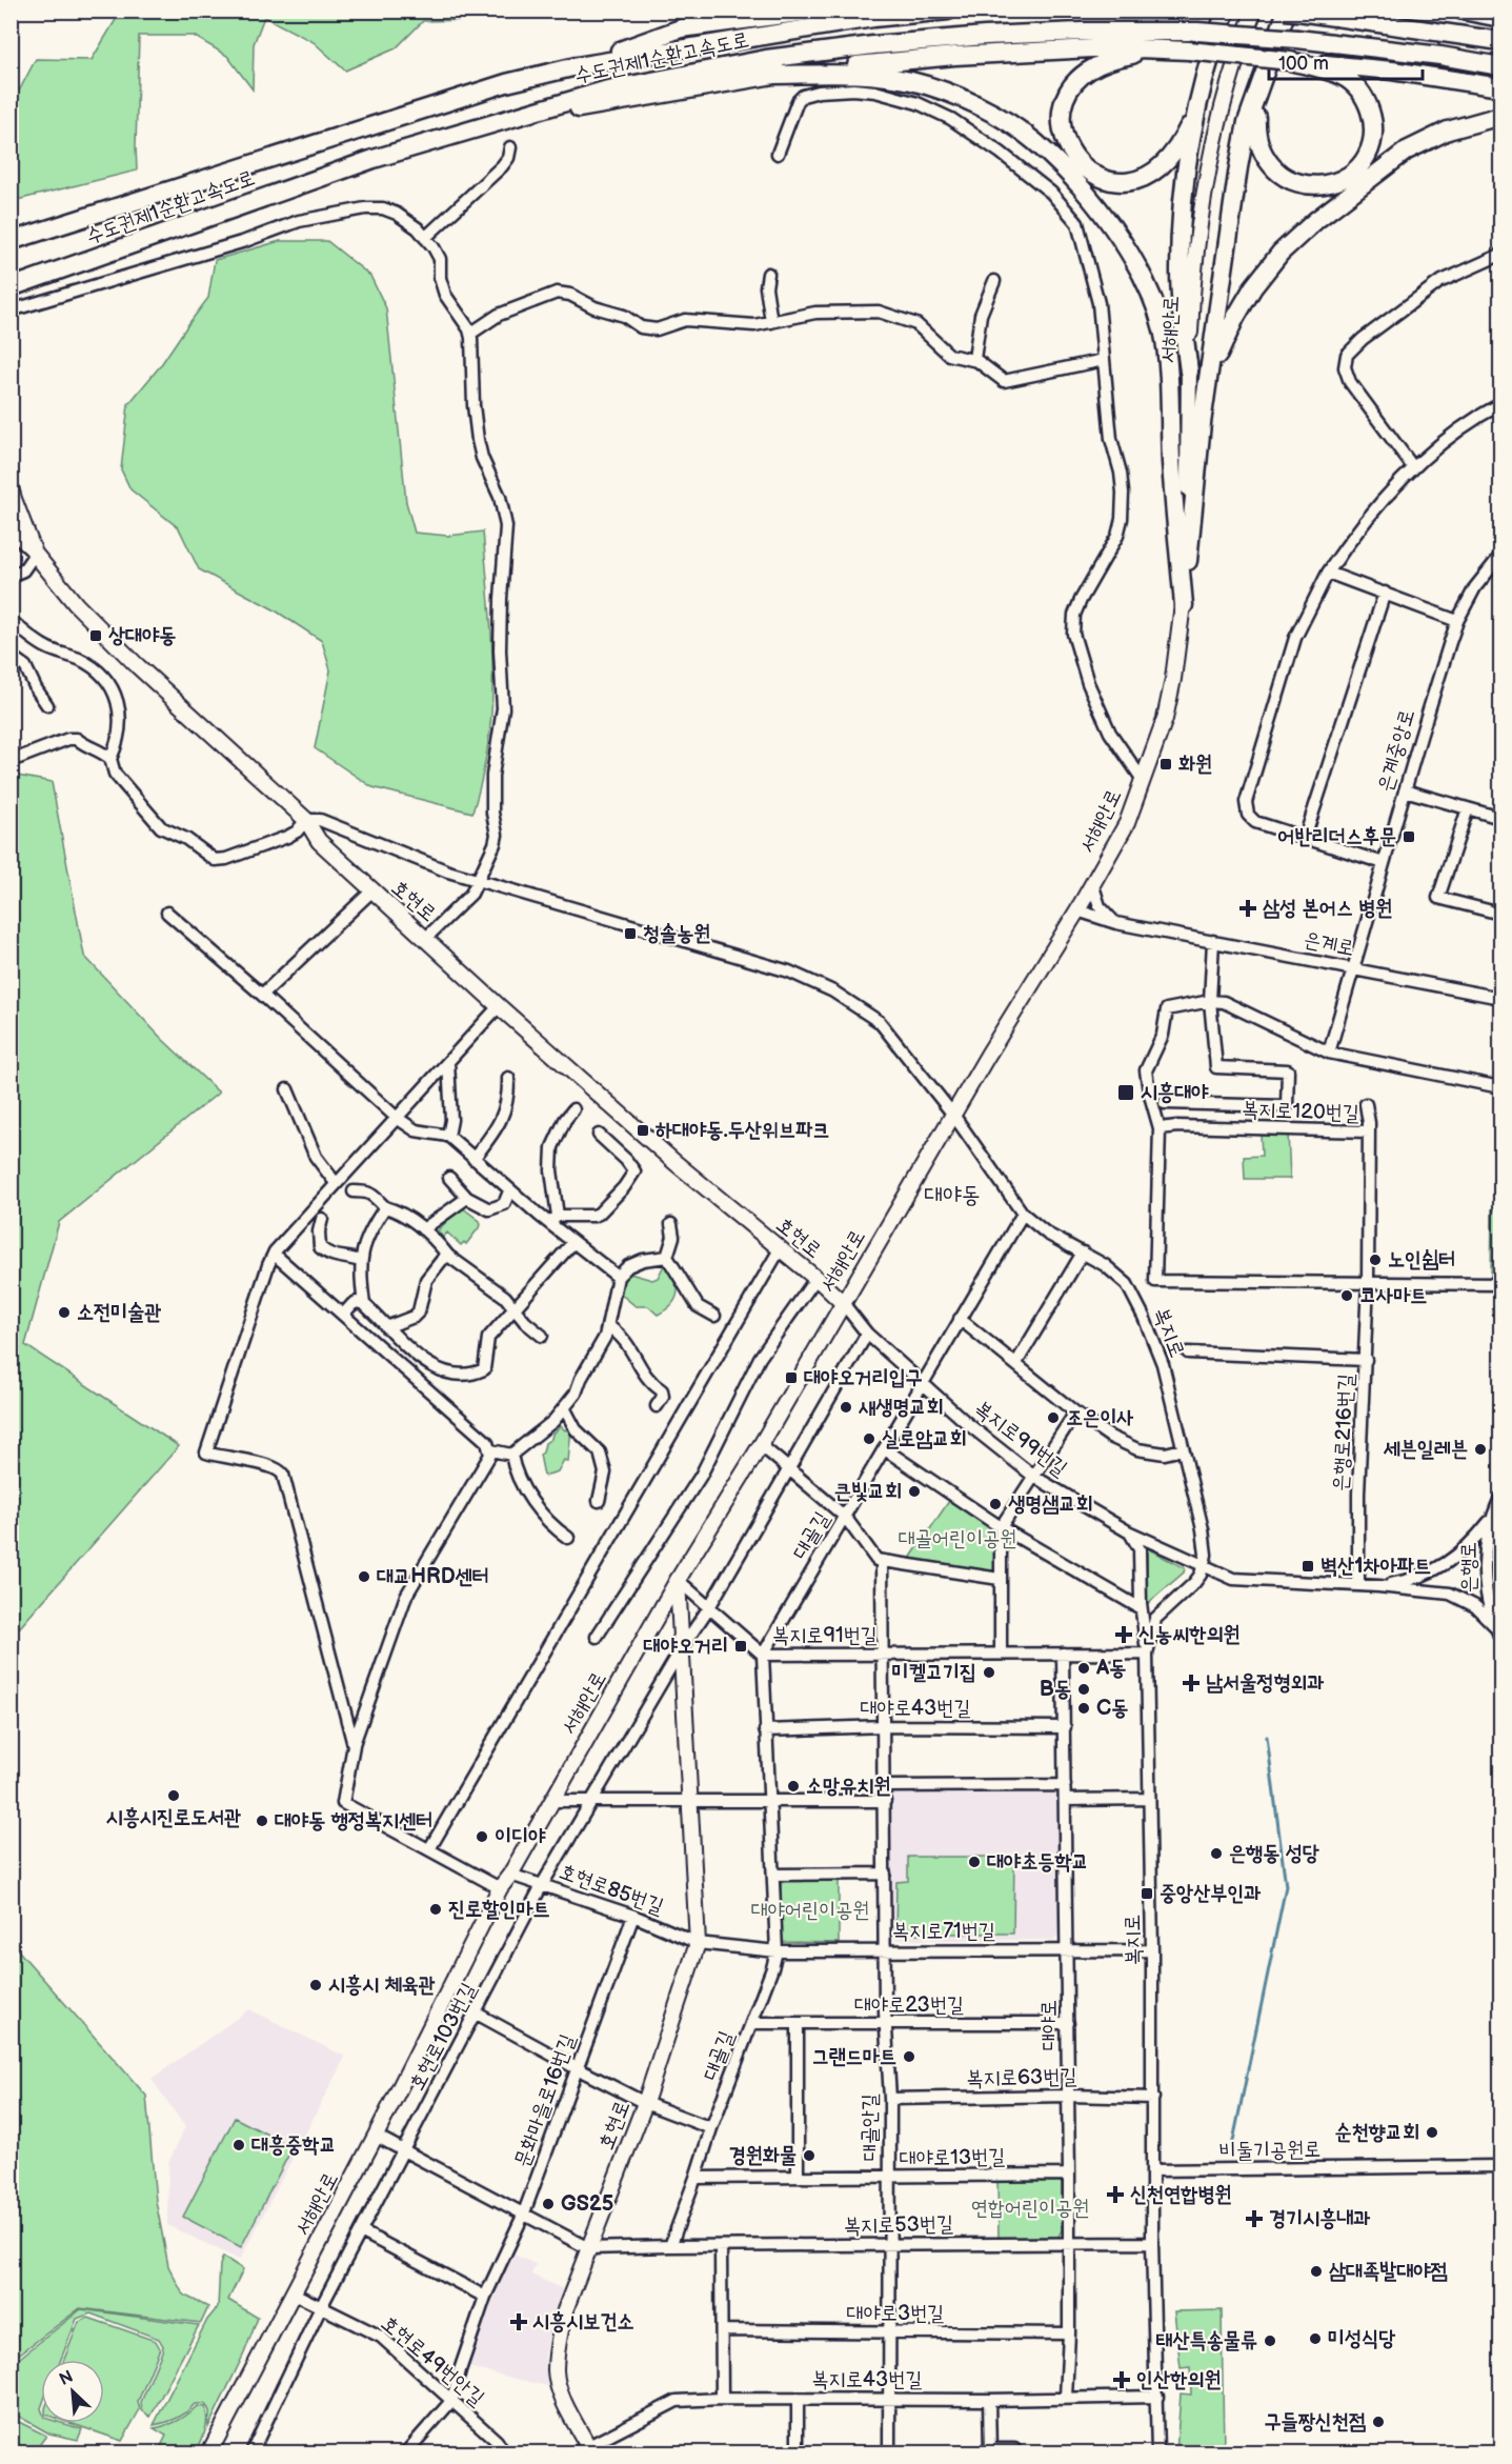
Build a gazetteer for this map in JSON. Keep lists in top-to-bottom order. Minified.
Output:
{"streets":{"highway":["수도권제1순환고속도로"],"main road":["서해안로","호현로"],"street":["은계중앙로","은계로","복지로120번길","복지로","은행로216번길","복지로99번길","대골길","은행로","복지로91번길","대야로43번길","호현로85번길","복지로71번길","대야로23번길","대야로","호현로103번길","복지로63번길","문화마을로16번길","대골안길","비둘기공원로","대야로13번길","복지로53번길","대야로3번길","호현로49번안길","복지로43번길"]},"crossings":[["서해안로","호현로"],["서해안로","은계로"],["서해안로","복지로"],["서해안로","복지로99번길"],["서해안로","복지로91번길"],["서해안로","호현로85번길"],["서해안로","호현로49번안길"],["은계중앙로","은계로"],["호현로","복지로"],["호현로","복지로99번길"],["호현로","복지로91번길"],["호현로","호현로85번길"],["호현로","복지로71번길"],["호현로","호현로103번길"],["호현로","복지로53번길"],["호현로","복지로43번길"],["복지로120번길","은행로216번길"],["복지로","복지로99번길"],["복지로","대골길"],["복지로","복지로91번길"],["복지로","복지로71번길"],["복지로","복지로63번길"],["복지로","비둘기공원로"],["복지로","복지로53번길"],["복지로","복지로43번길"],["복지로99번길","대골길"],["복지로99번길","호현로103번길"],["대골길","복지로91번길"],["대골길","대야로43번길"],["대골길","복지로71번길"],["대골길","대야로23번길"],["대골길","대야로13번길"],["대골길","복지로53번길"],["복지로91번길","대야로"],["복지로91번길","호현로103번길"],["복지로91번길","대골안길"],["대야로43번길","대야로"],["대야로43번길","대골안길"],["호현로85번길","복지로71번길"],["호현로85번길","호현로103번길"],["호현로85번길","문화마을로16번길"],["복지로71번길","대야로"],["복지로71번길","대골안길"],["대야로23번길","대야로"],["대야로23번길","대골안길"],["대야로","복지로63번길"],["대야로","대야로13번길"],["대야로","복지로53번길"],["대야로","대야로3번길"],["대야로","복지로43번길"],["호현로103번길","호현로49번안길"],["복지로63번길","대골안길"],["문화마을로16번길","호현로49번안길"],["대골안길","대야로13번길"],["대골안길","복지로53번길"],["대골안길","대야로3번길"],["대골안길","복지로43번길"]],"districts":["대야동"],"parks":["대골어린이공원","대야어린이공원","연합어린이공원"],"places":{"transit":["상대야동","화원","어반리더스후문","청솔농원","시흥대야","하대야동.두산위브파크","대야오거리입구","벽산1차아파트","대야오거리","중앙산부인과"],"health":["삼성 본어스 병원","신농씨한의원","남서울정형외과","신천연합병원","경기시흥내과","시흥시보건소","인산한의원"],"other":["노인쉼터","코사마트","소전미술관","새생명교회","조은이사","실로암교회","세븐일레븐","큰빛교회","생명샘교회","대교HRD센터","A동","미켈고기집","B동","C동","소망유치원","시흥시진로도서관","대야동 행정복지센터","이디야","은행동 성당","대야초등학교","진로할인마트","시흥시 체육관","그랜드마트","순천향교회","대흥중학교","경원화물","GS25","삼대족발대야점","미성식당","태산특송물류","구들짱신천점"]},"scale_bar":"100 m","north":"top left"}
